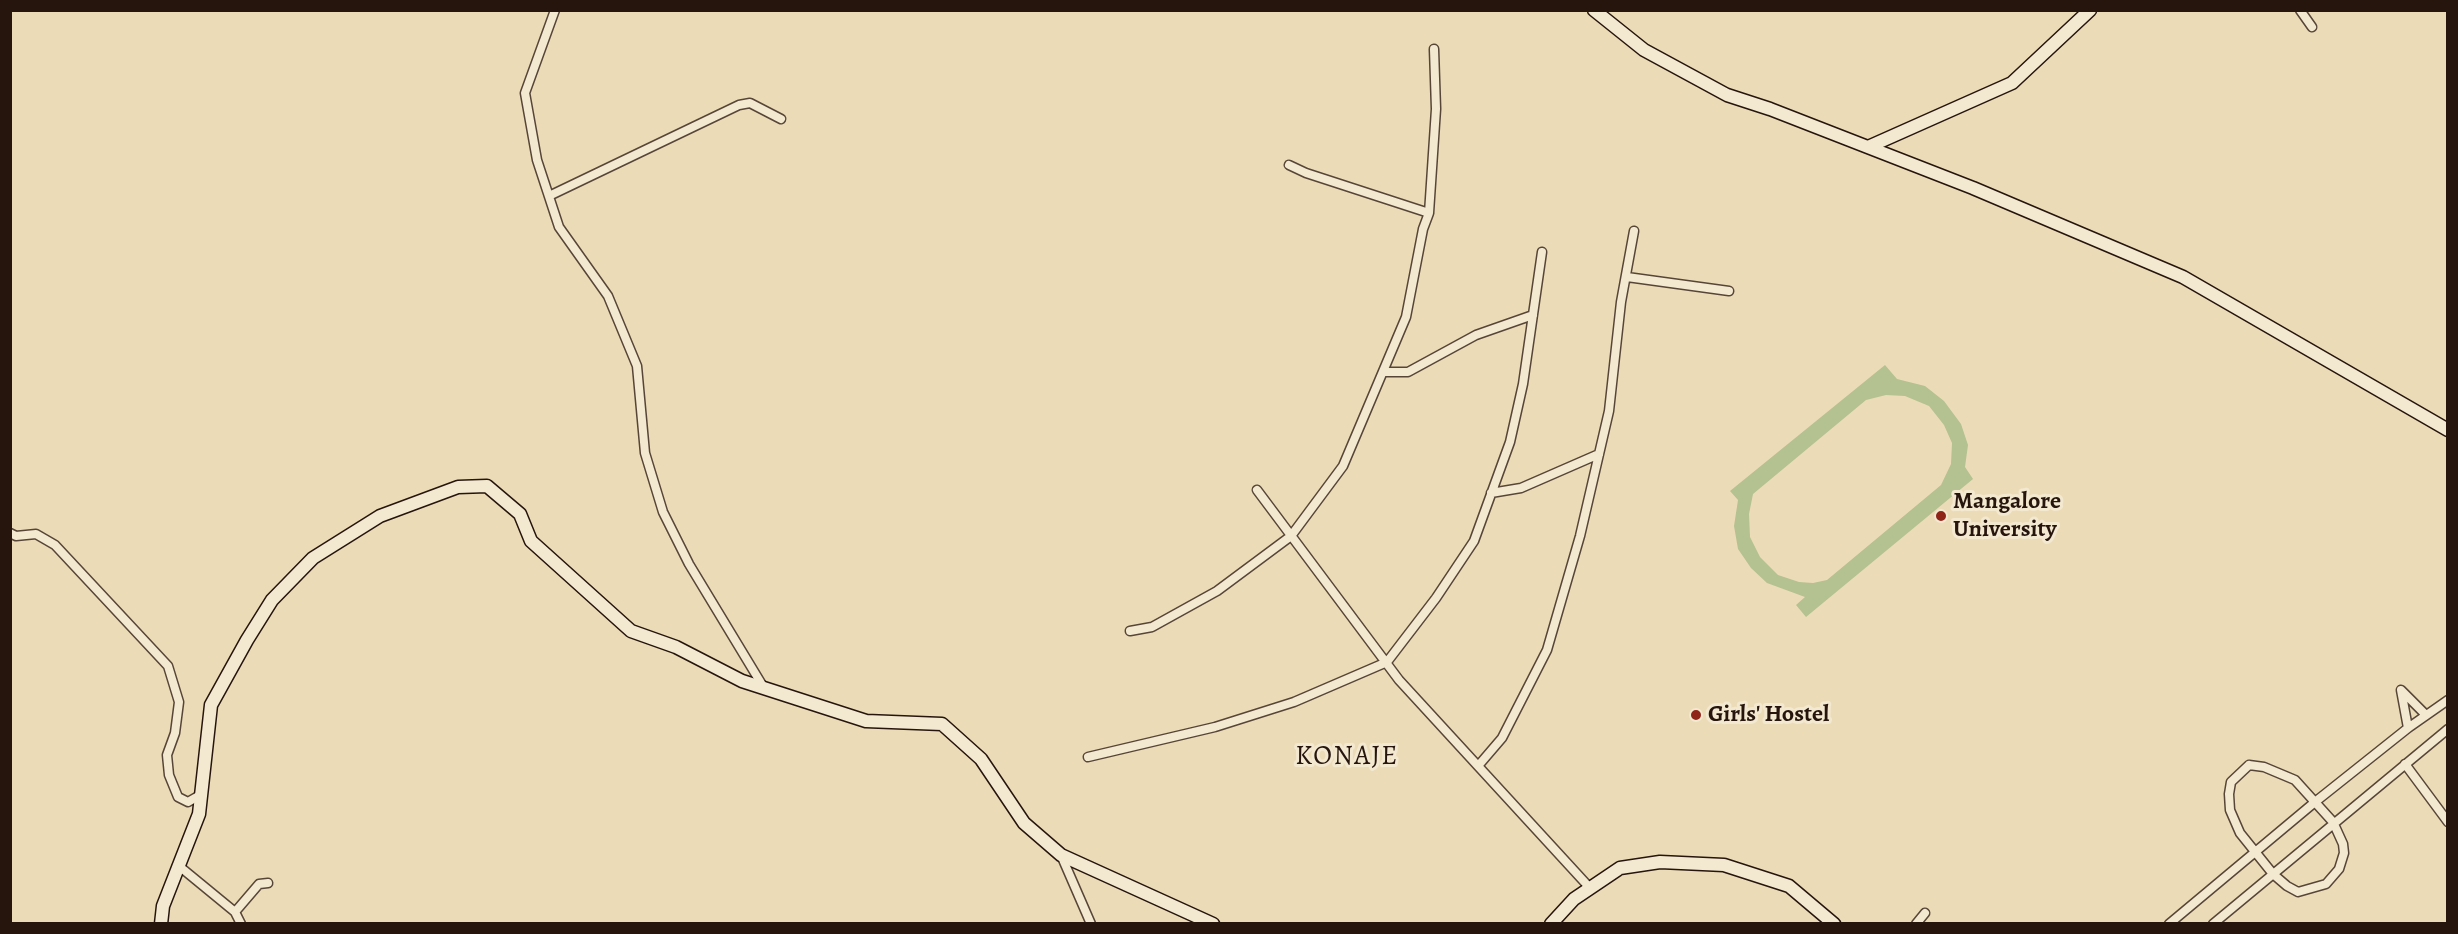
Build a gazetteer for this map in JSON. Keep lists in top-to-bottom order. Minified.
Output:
{"districts":["KONAJE"],"places":["Mangalore University","Girls' Hostel"]}
